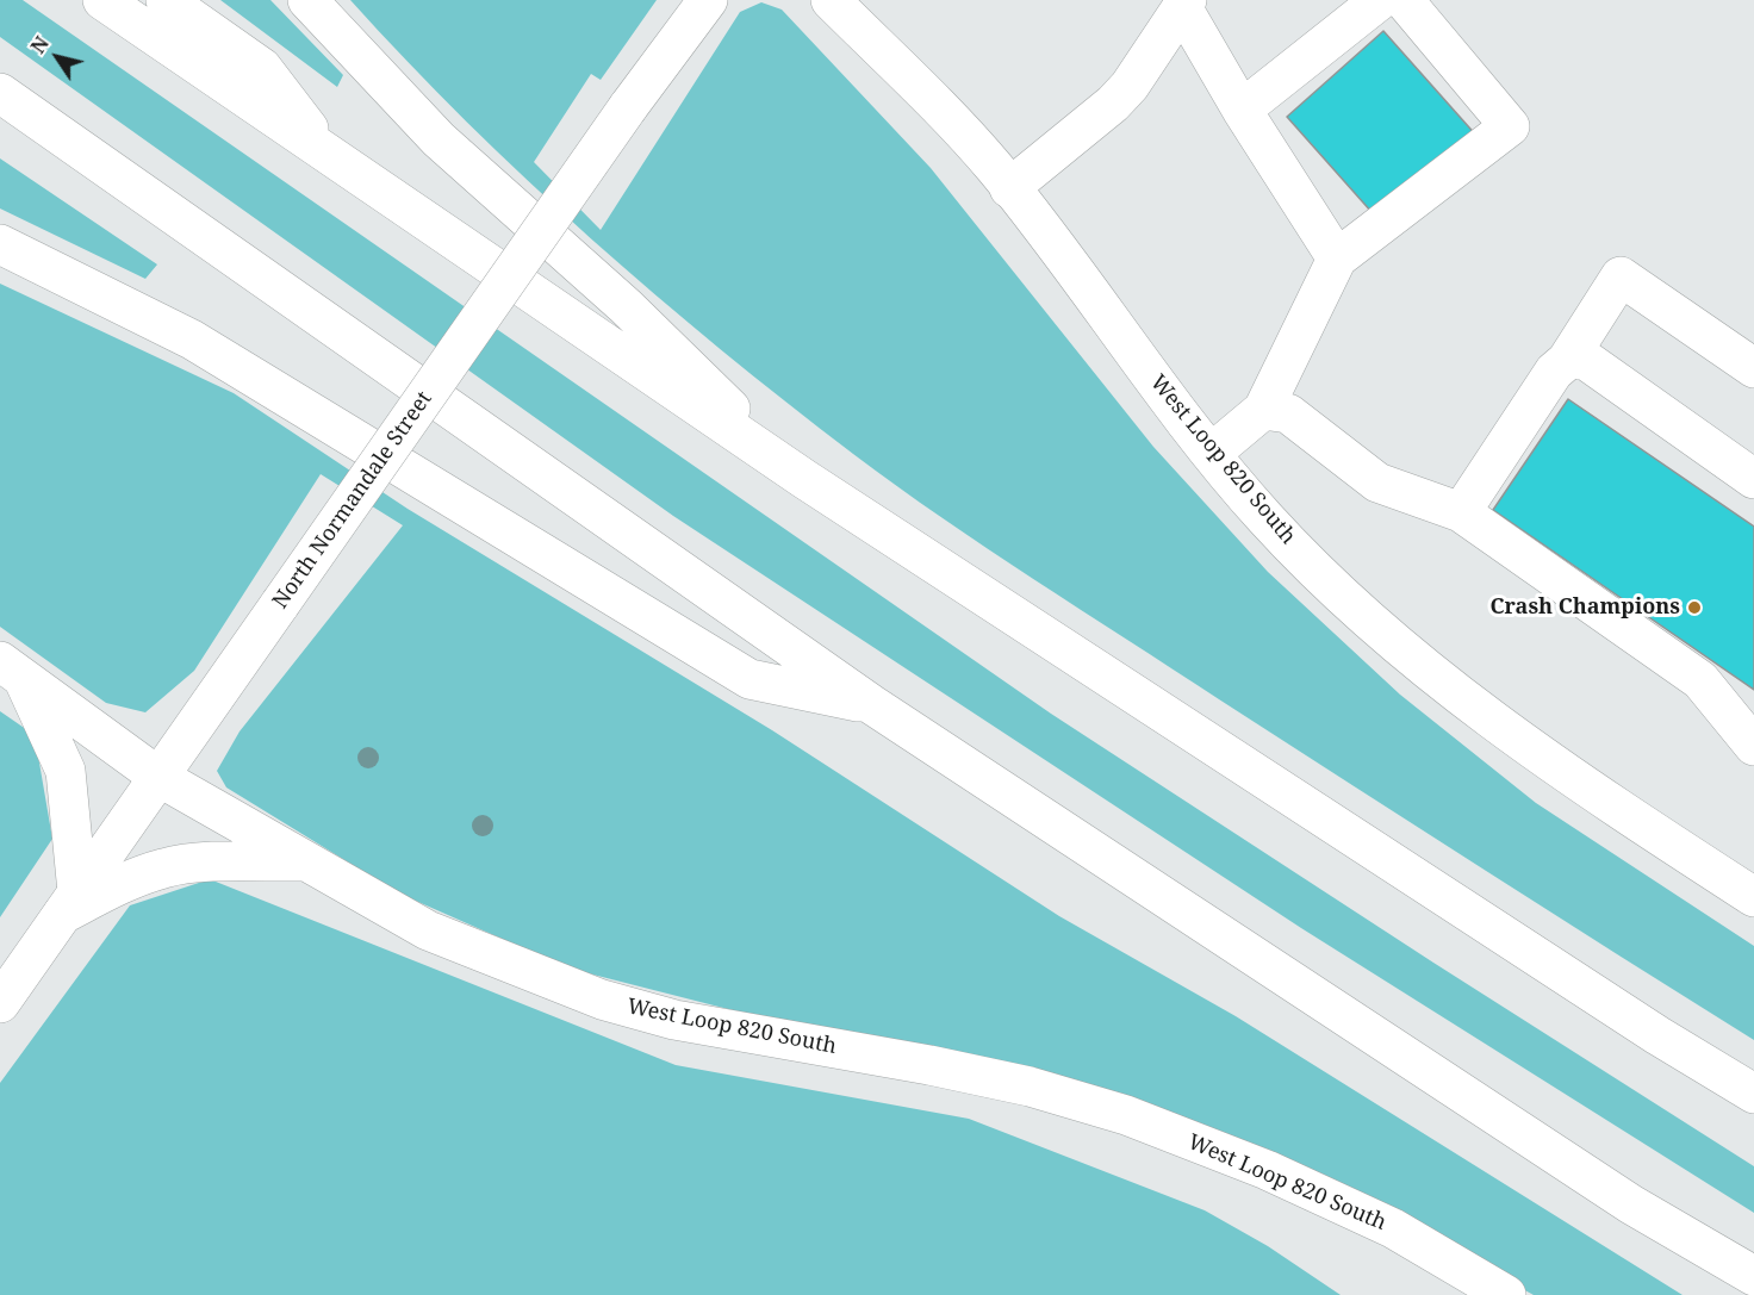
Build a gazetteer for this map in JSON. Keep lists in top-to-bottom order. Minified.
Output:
{"streets":{"main road":["West Loop 820 South","North Normandale Street"]},"crossings":[["West Loop 820 South","North Normandale Street"]],"places":["Crash Champions"],"north":"top left"}
